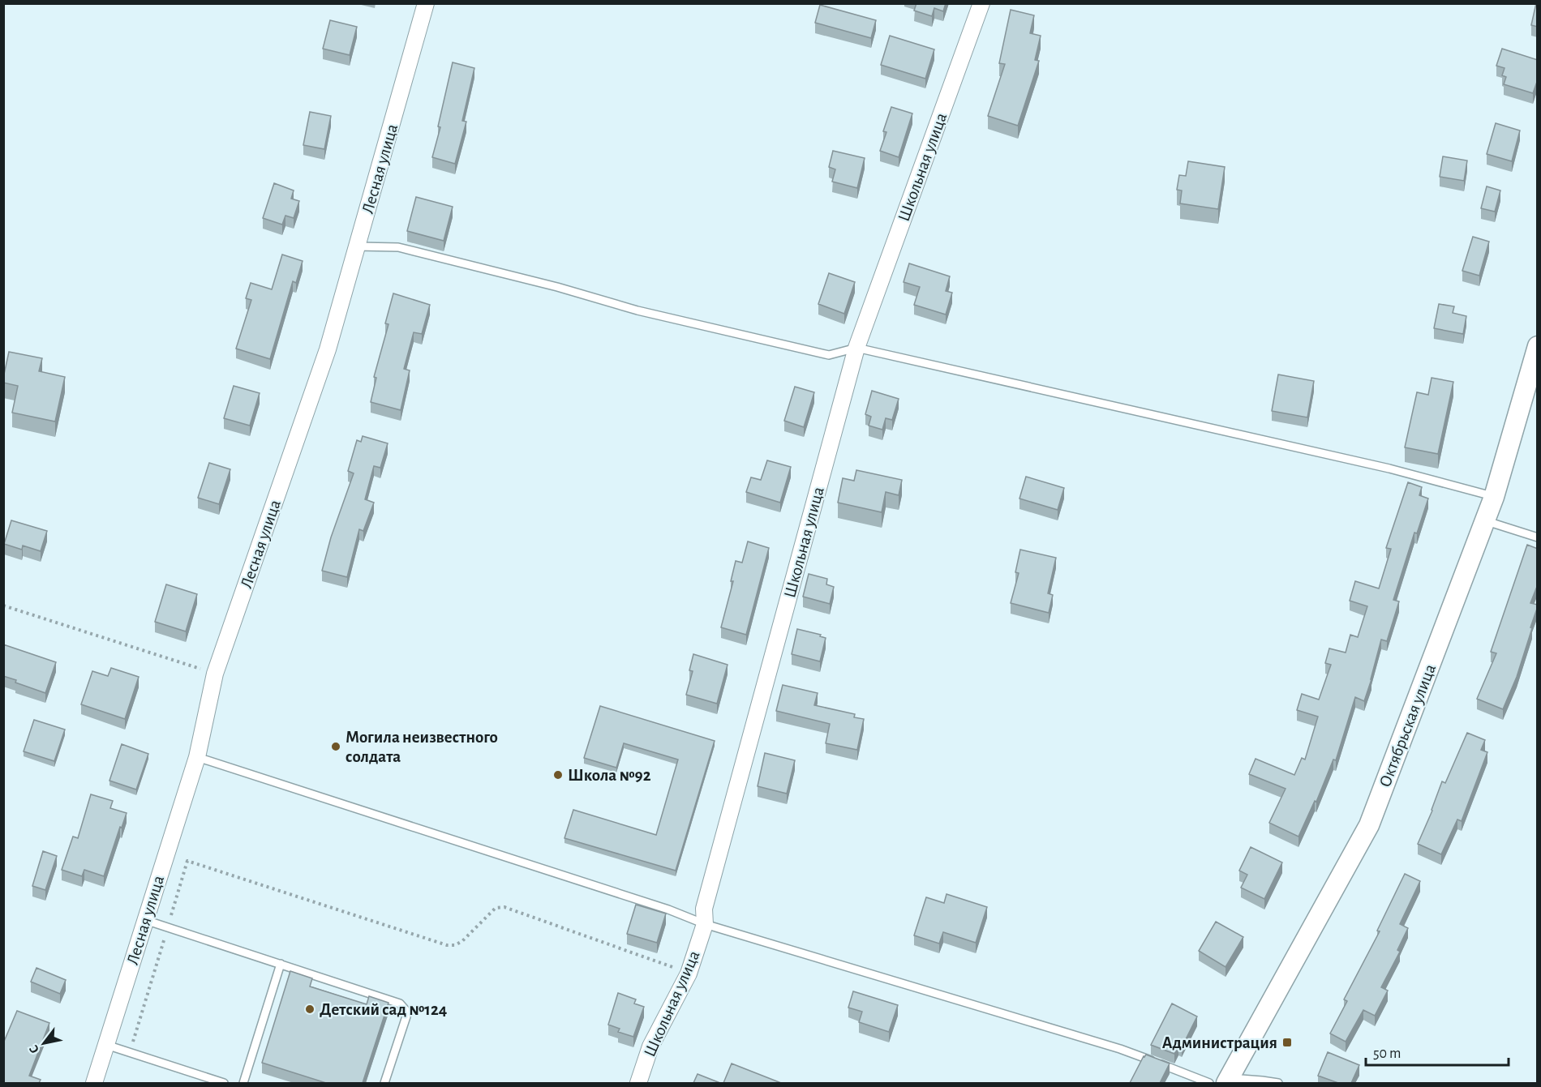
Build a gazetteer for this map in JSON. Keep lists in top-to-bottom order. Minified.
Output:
{"streets":{"street":["Школьная улица","Лесная улица","Октябрьская улица"]},"places":{"other":["Могила неизвестного солдата","Школа №92","Детский сад №124"],"transit":["Администрация"]},"scale_bar":"50 m","north":"bottom left"}
